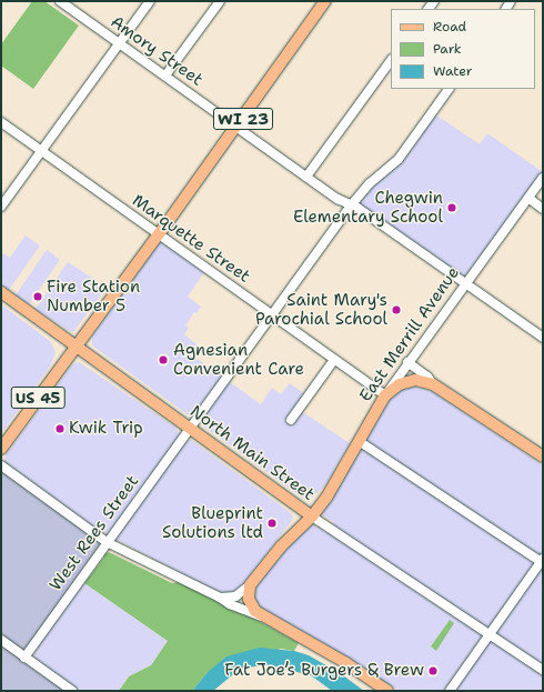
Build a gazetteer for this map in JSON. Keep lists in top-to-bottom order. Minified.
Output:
{"streets":{"main road":["WI 23","East Merrill Avenue","US 45","North Main Street"],"street":["Amory Street","Marquette Street","West Rees Street"]},"crossings":[["Amory Street","WI 23"],["Amory Street","East Merrill Avenue"],["Amory Street","West Rees Street"],["WI 23","Marquette Street"],["WI 23","US 45"],["WI 23","North Main Street"],["Marquette Street","East Merrill Avenue"],["Marquette Street","West Rees Street"],["East Merrill Avenue","North Main Street"],["US 45","North Main Street"],["North Main Street","West Rees Street"]],"places":["Chegwin Elementary School","Fire Station Number 5","Saint Mary's Parochial School","Agnesian Convenient Care","Kwik Trip","Blueprint Solutions ltd","Fat Joe’s Burgers & Brew"],"legend":["Road","Park","Water"]}
